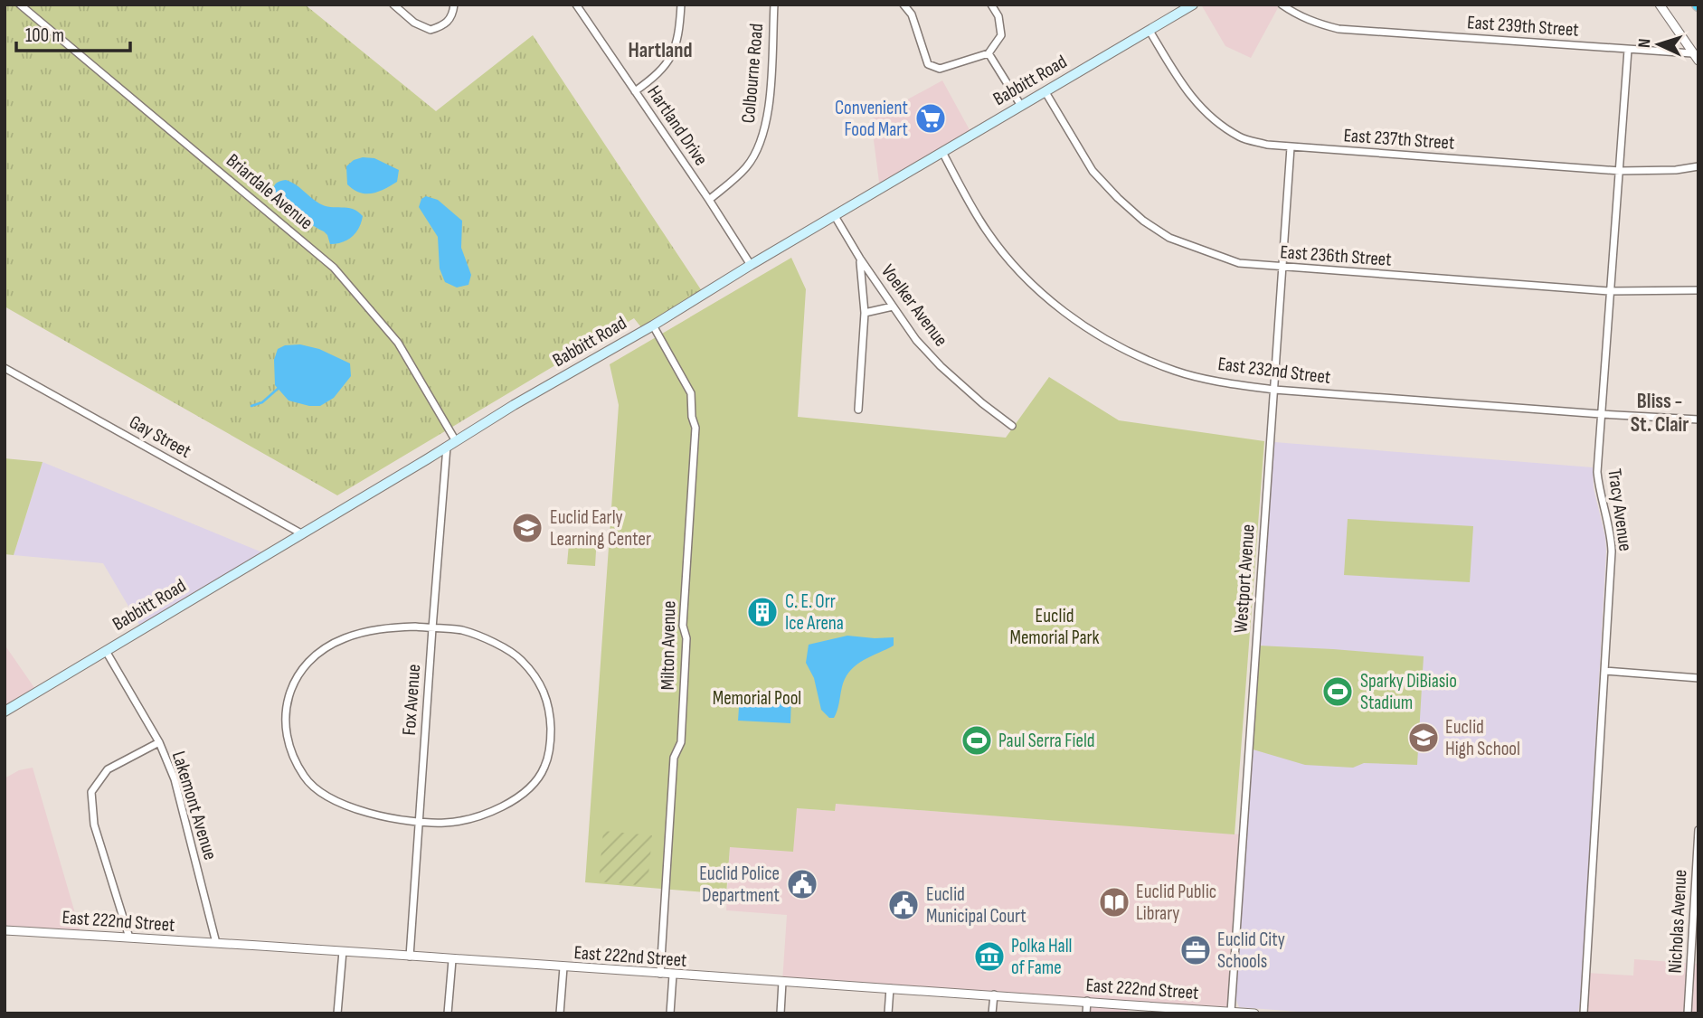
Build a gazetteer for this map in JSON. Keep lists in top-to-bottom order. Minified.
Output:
{"streets":{"main road":["Babbitt Road"],"street":["East 239th Street","Colbourne Road","Hartland Drive","East 237th Street","Briardale Avenue","East 236th Street","Voelker Avenue","East 232nd Street","Gay Street","Tracy Avenue","Westport Avenue","Milton Avenue","Fox Avenue","Lakemont Avenue","East 222nd Street","Nicholas Avenue"]},"crossings":[["East 239th Street","Tracy Avenue"],["Colbourne Road","Hartland Drive"],["Babbitt Road","Hartland Drive"],["Babbitt Road","East 237th Street"],["Babbitt Road","Briardale Avenue"],["Babbitt Road","East 236th Street"],["Babbitt Road","Voelker Avenue"],["Babbitt Road","East 232nd Street"],["Babbitt Road","Gay Street"],["Babbitt Road","Milton Avenue"],["Babbitt Road","Fox Avenue"],["Babbitt Road","Lakemont Avenue"],["East 237th Street","Tracy Avenue"],["East 237th Street","Westport Avenue"],["East 236th Street","Tracy Avenue"],["East 236th Street","Westport Avenue"],["East 232nd Street","Tracy Avenue"],["East 232nd Street","Westport Avenue"],["Westport Avenue","East 222nd Street"],["Milton Avenue","East 222nd Street"],["Fox Avenue","East 222nd Street"],["Lakemont Avenue","East 222nd Street"]],"districts":["Hartland","Bliss - St. Clair"],"parks":["Euclid Memorial Park","Memorial Pool"],"places":{"supermarket":["Convenient Food Mart"],"school or university":["Euclid Early Learning Center","Euclid High School"],"building":["C. E. Orr Ice Arena"],"sports":["Sparky DiBiasio Stadium","Paul Serra Field"],"public building":["Euclid Police Department","Euclid Municipal Court"],"library":["Euclid Public Library"],"office":["Euclid City Schools"],"museum":["Polka Hall of Fame"]},"scale_bar":"100 m","north":"left"}
